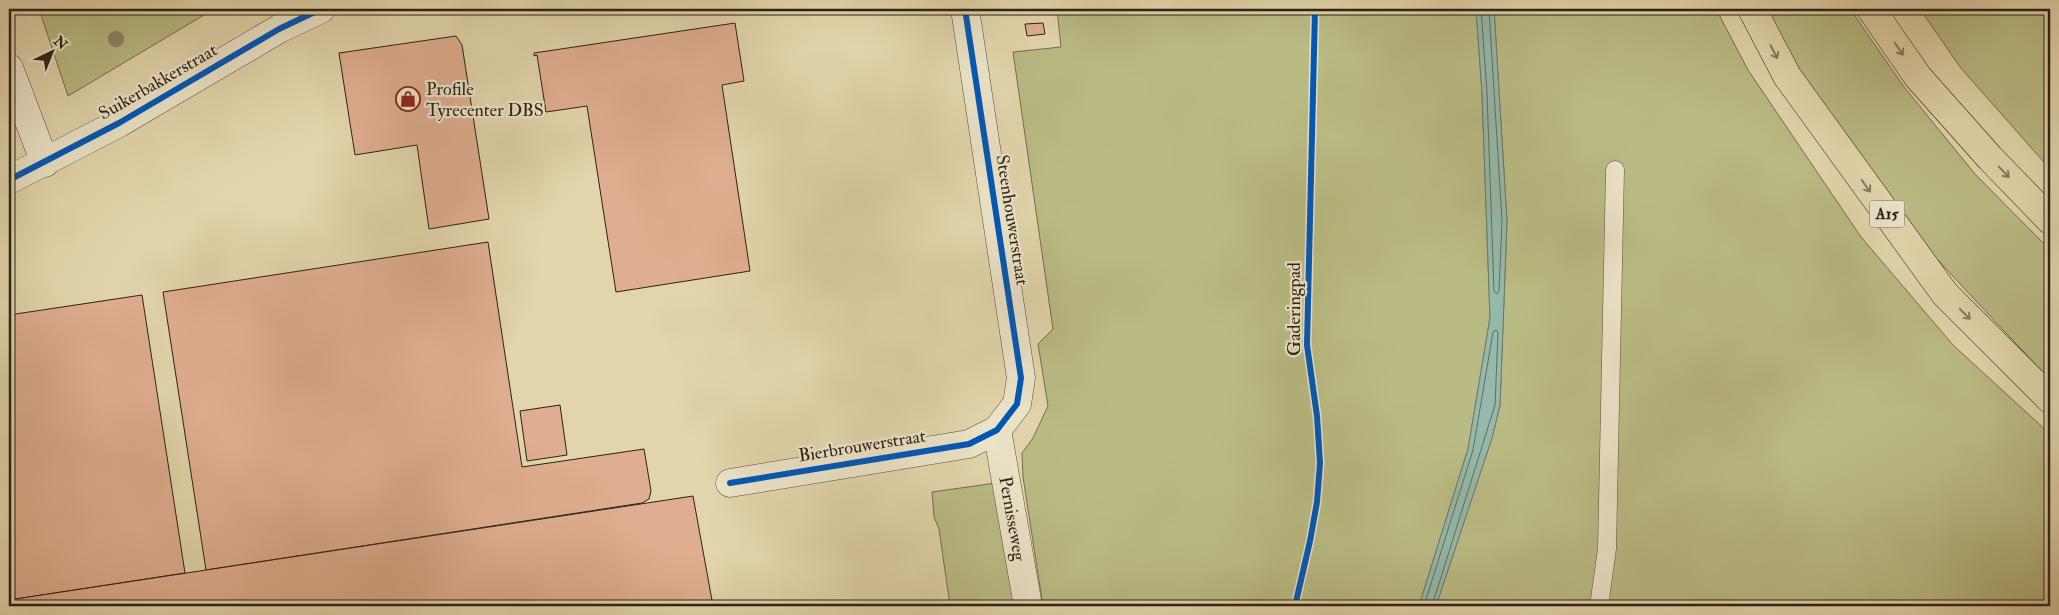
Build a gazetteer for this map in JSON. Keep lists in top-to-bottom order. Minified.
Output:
{"streets":{"highway":["A15"],"street":["Suikerbakkerstraat","Steenhouwerstraat","Bierbrouwerstraat","Pernisseweg"],"cycle path":["Gaderingpad"]},"crossings":[["Steenhouwerstraat","Bierbrouwerstraat"],["Steenhouwerstraat","Pernisseweg"],["Bierbrouwerstraat","Pernisseweg"]],"places":{"shop":["Profile Tyrecenter DBS"]},"north":"top right"}
